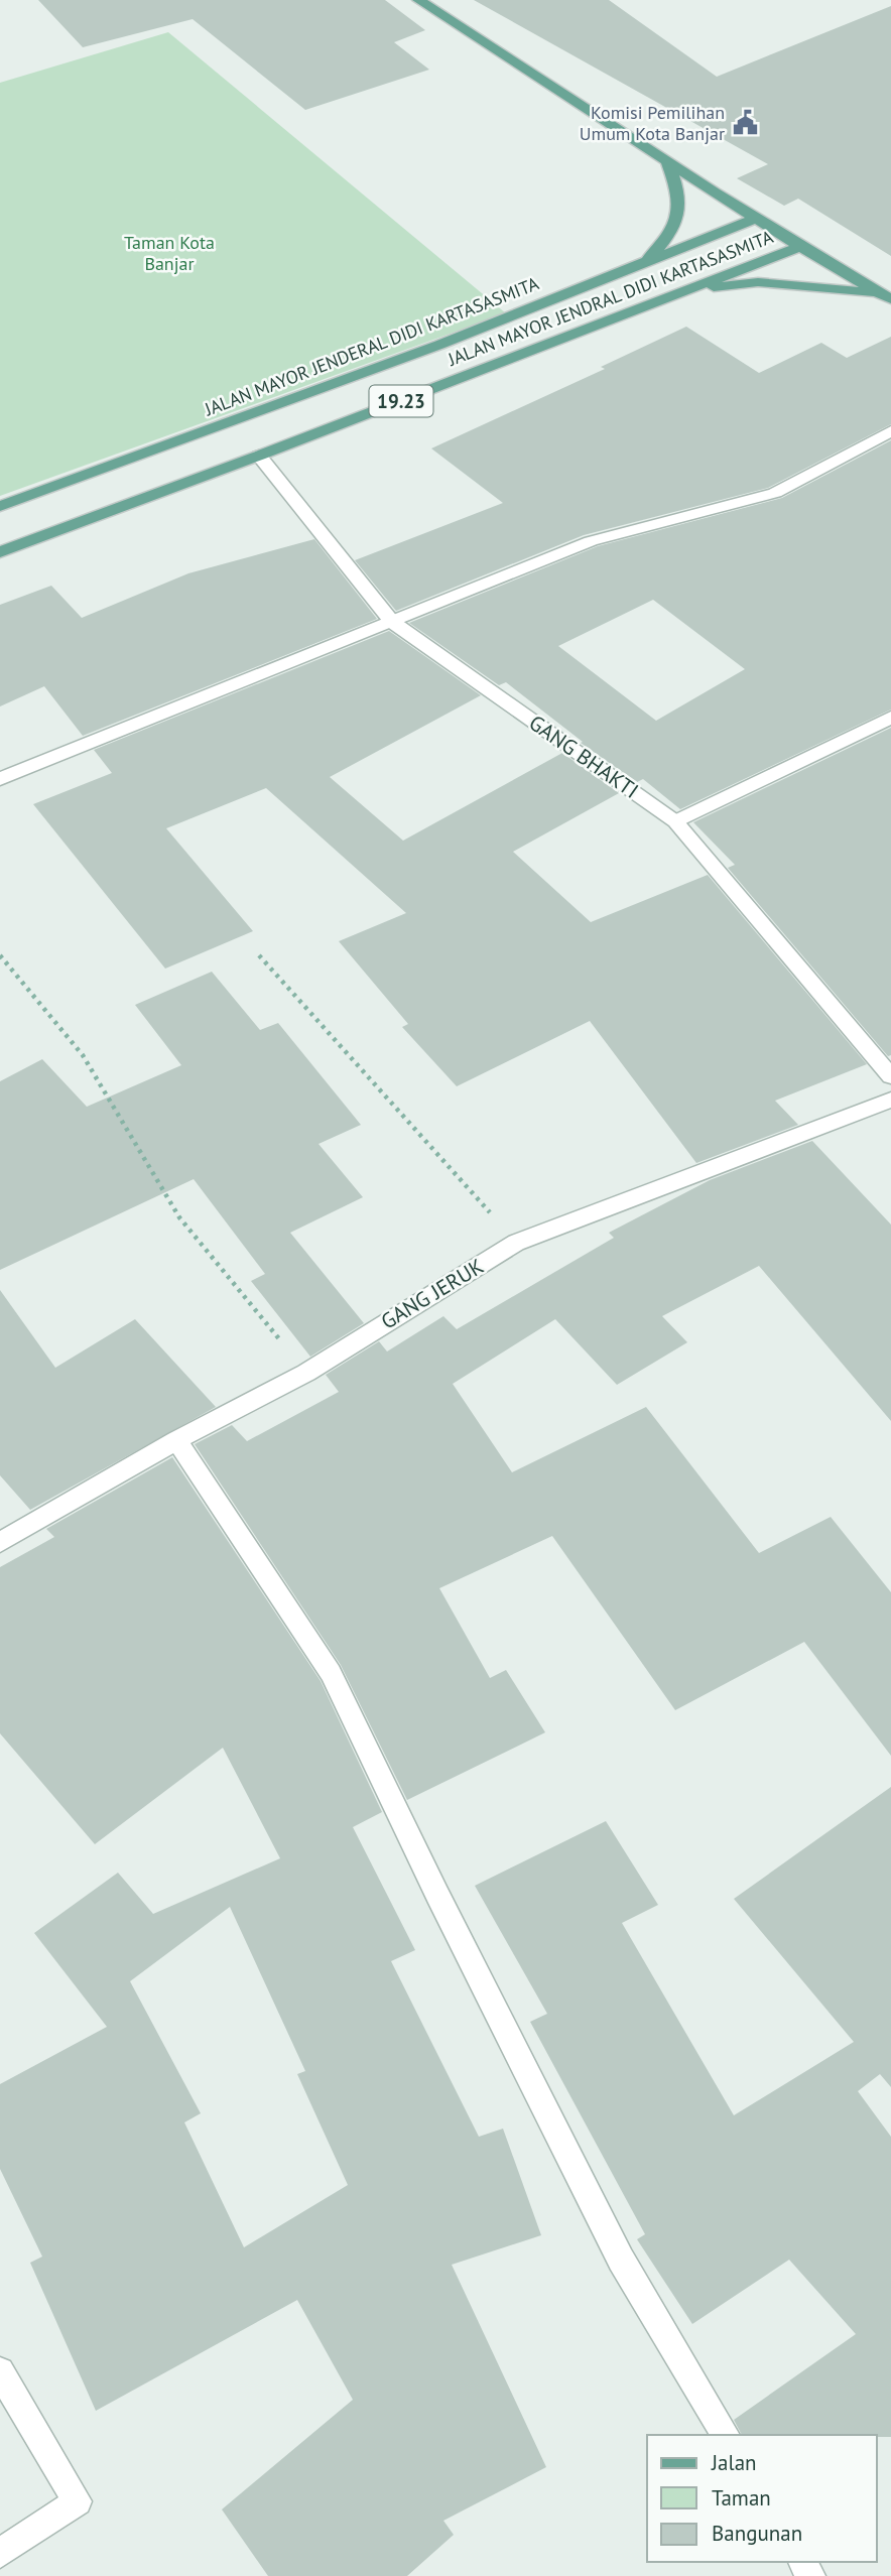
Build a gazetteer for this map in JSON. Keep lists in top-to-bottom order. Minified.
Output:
{"streets":{"main road":["JALAN MAYOR JENDRAL DIDI KARTASASMITA","JALAN MAYOR JENDERAL DIDI KARTASASMITA","19.23"],"street":["GANG BHAKTI","GANG JERUK"]},"crossings":[["JALAN MAYOR JENDRAL DIDI KARTASASMITA","GANG BHAKTI"]],"parks":["Taman Kota Banjar"],"places":{"public building":["Komisi Pemilihan Umum Kota Banjar"]},"legend":["Jalan","Taman","Bangunan"]}
